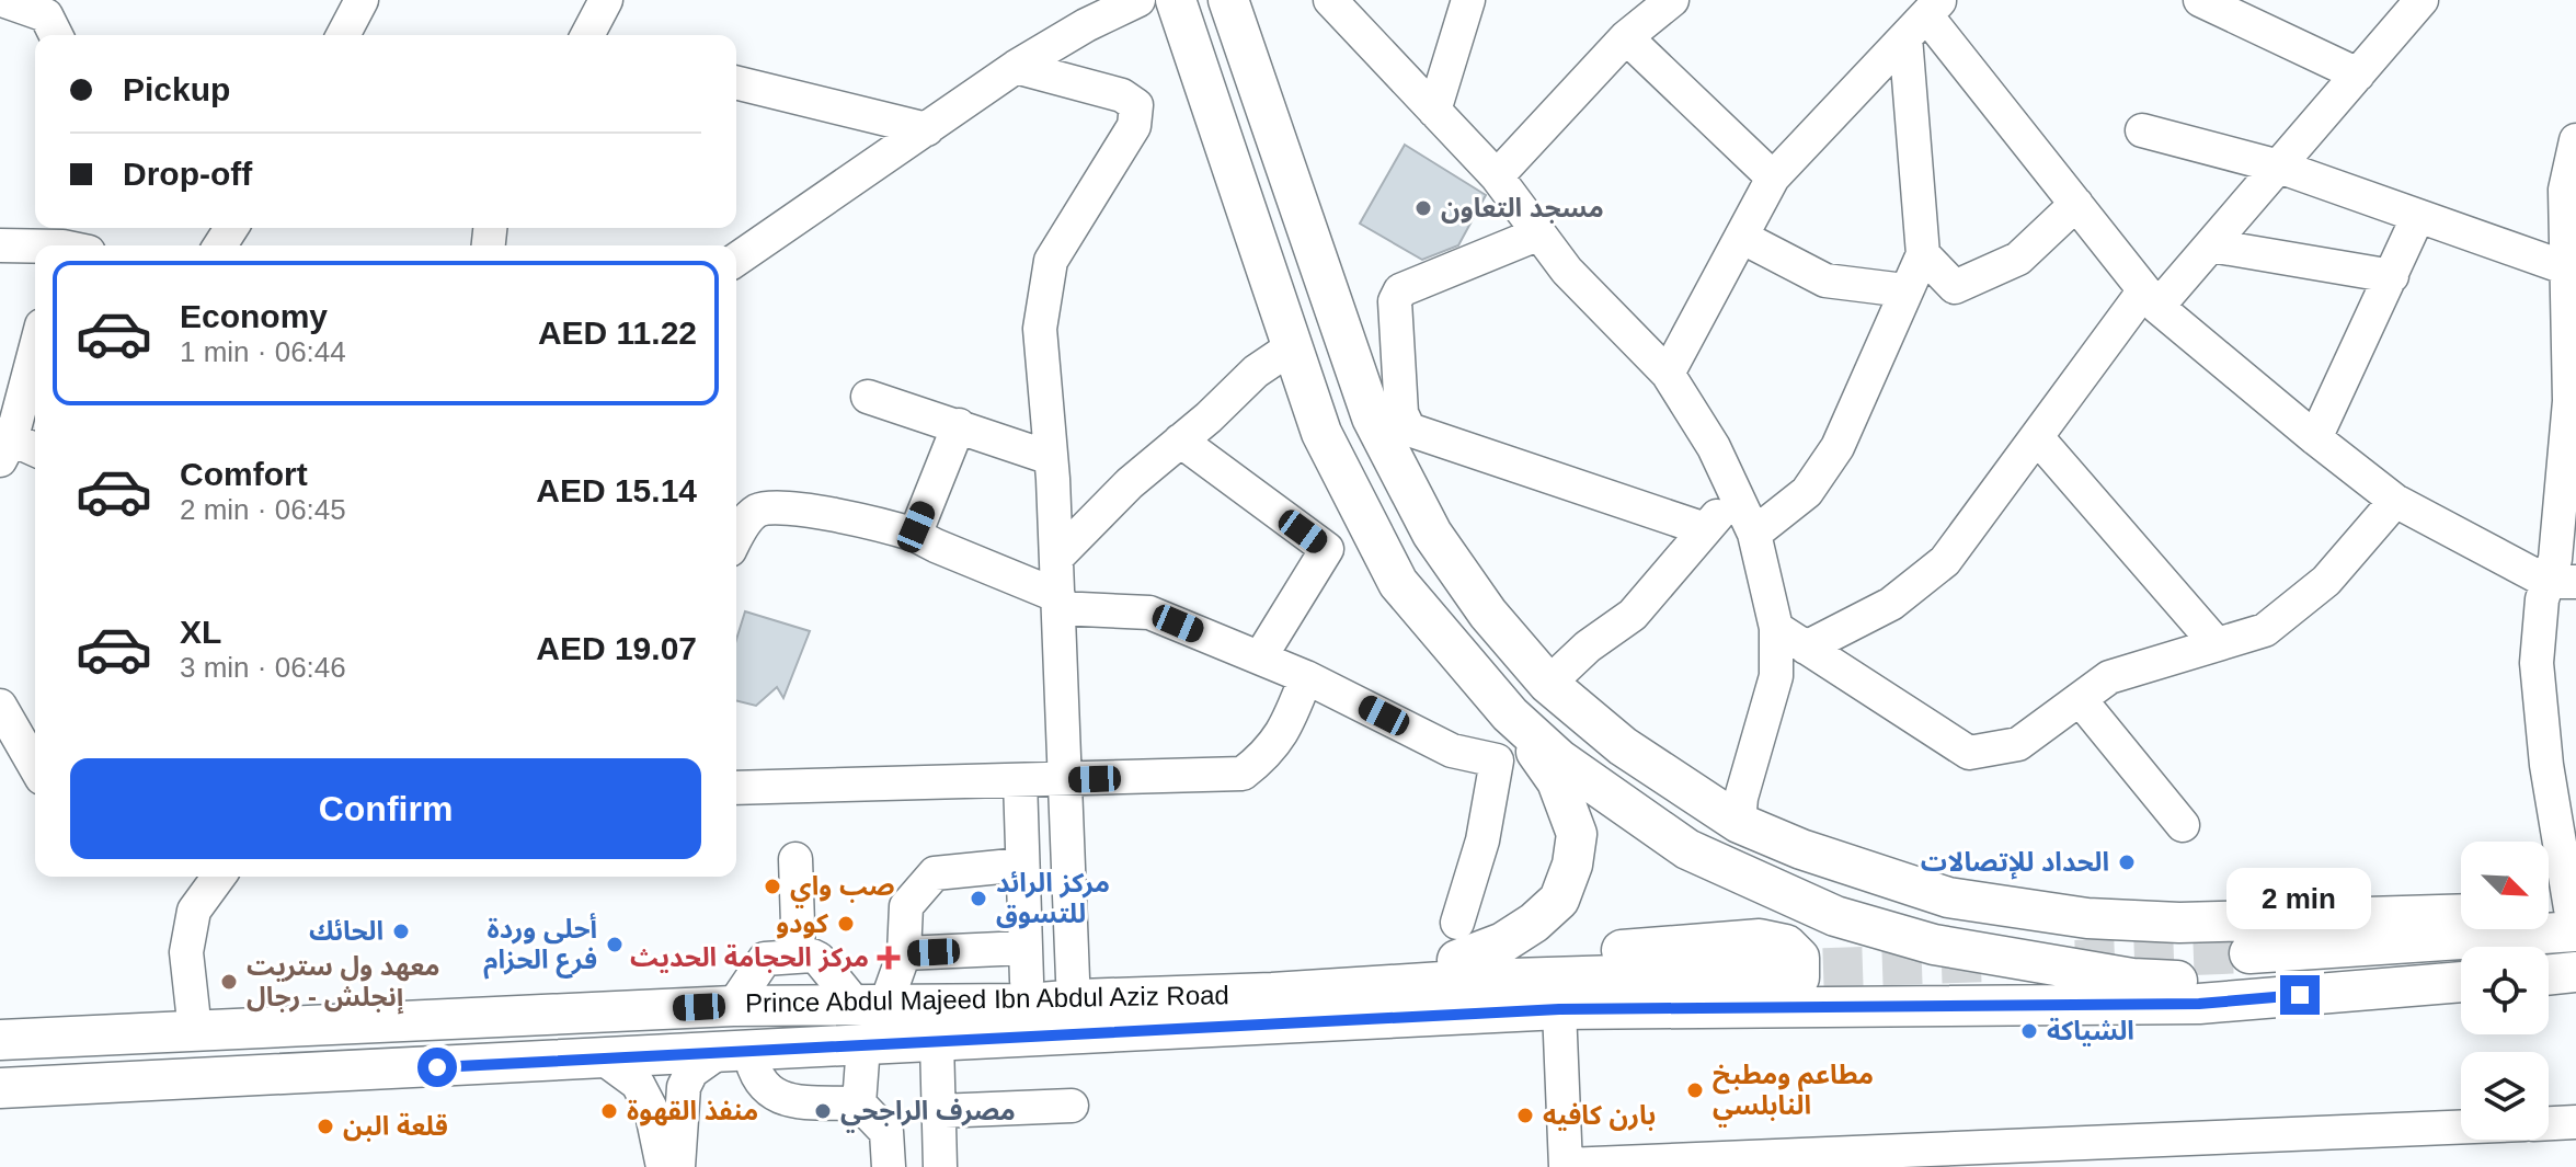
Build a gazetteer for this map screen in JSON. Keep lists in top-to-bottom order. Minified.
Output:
{"streets":{"main road":["Prince Abdul Majeed Ibn Abdul Aziz Road"]},"places":{"other":["مسجد التعاون","الحداد للإتصالات","صب واي","مركز الرائد للتسوق","كودو","الحائك","أحلى وردة فرع الحزام","معهد ول ستريت إنجلش - رجال","الشياكة","مطاعم ومطبخ النابلسي","منفذ القهوة","مصرف الراجحي","بارن كافيه","قلعة البن"],"health":["مركز الحجامة الحديث"]},"north":"bottom right","page":{"banner":["Pickup","Drop-off"],"list":[{"name":"Economy","note":"1 min · 06:44","value":"AED 11.22"},{"name":"Comfort","note":"2 min · 06:45","value":"AED 15.14"},{"name":"XL","note":"3 min · 06:46","value":"AED 19.07"}],"buttons":"Confirm","bubble":"2 min"}}
